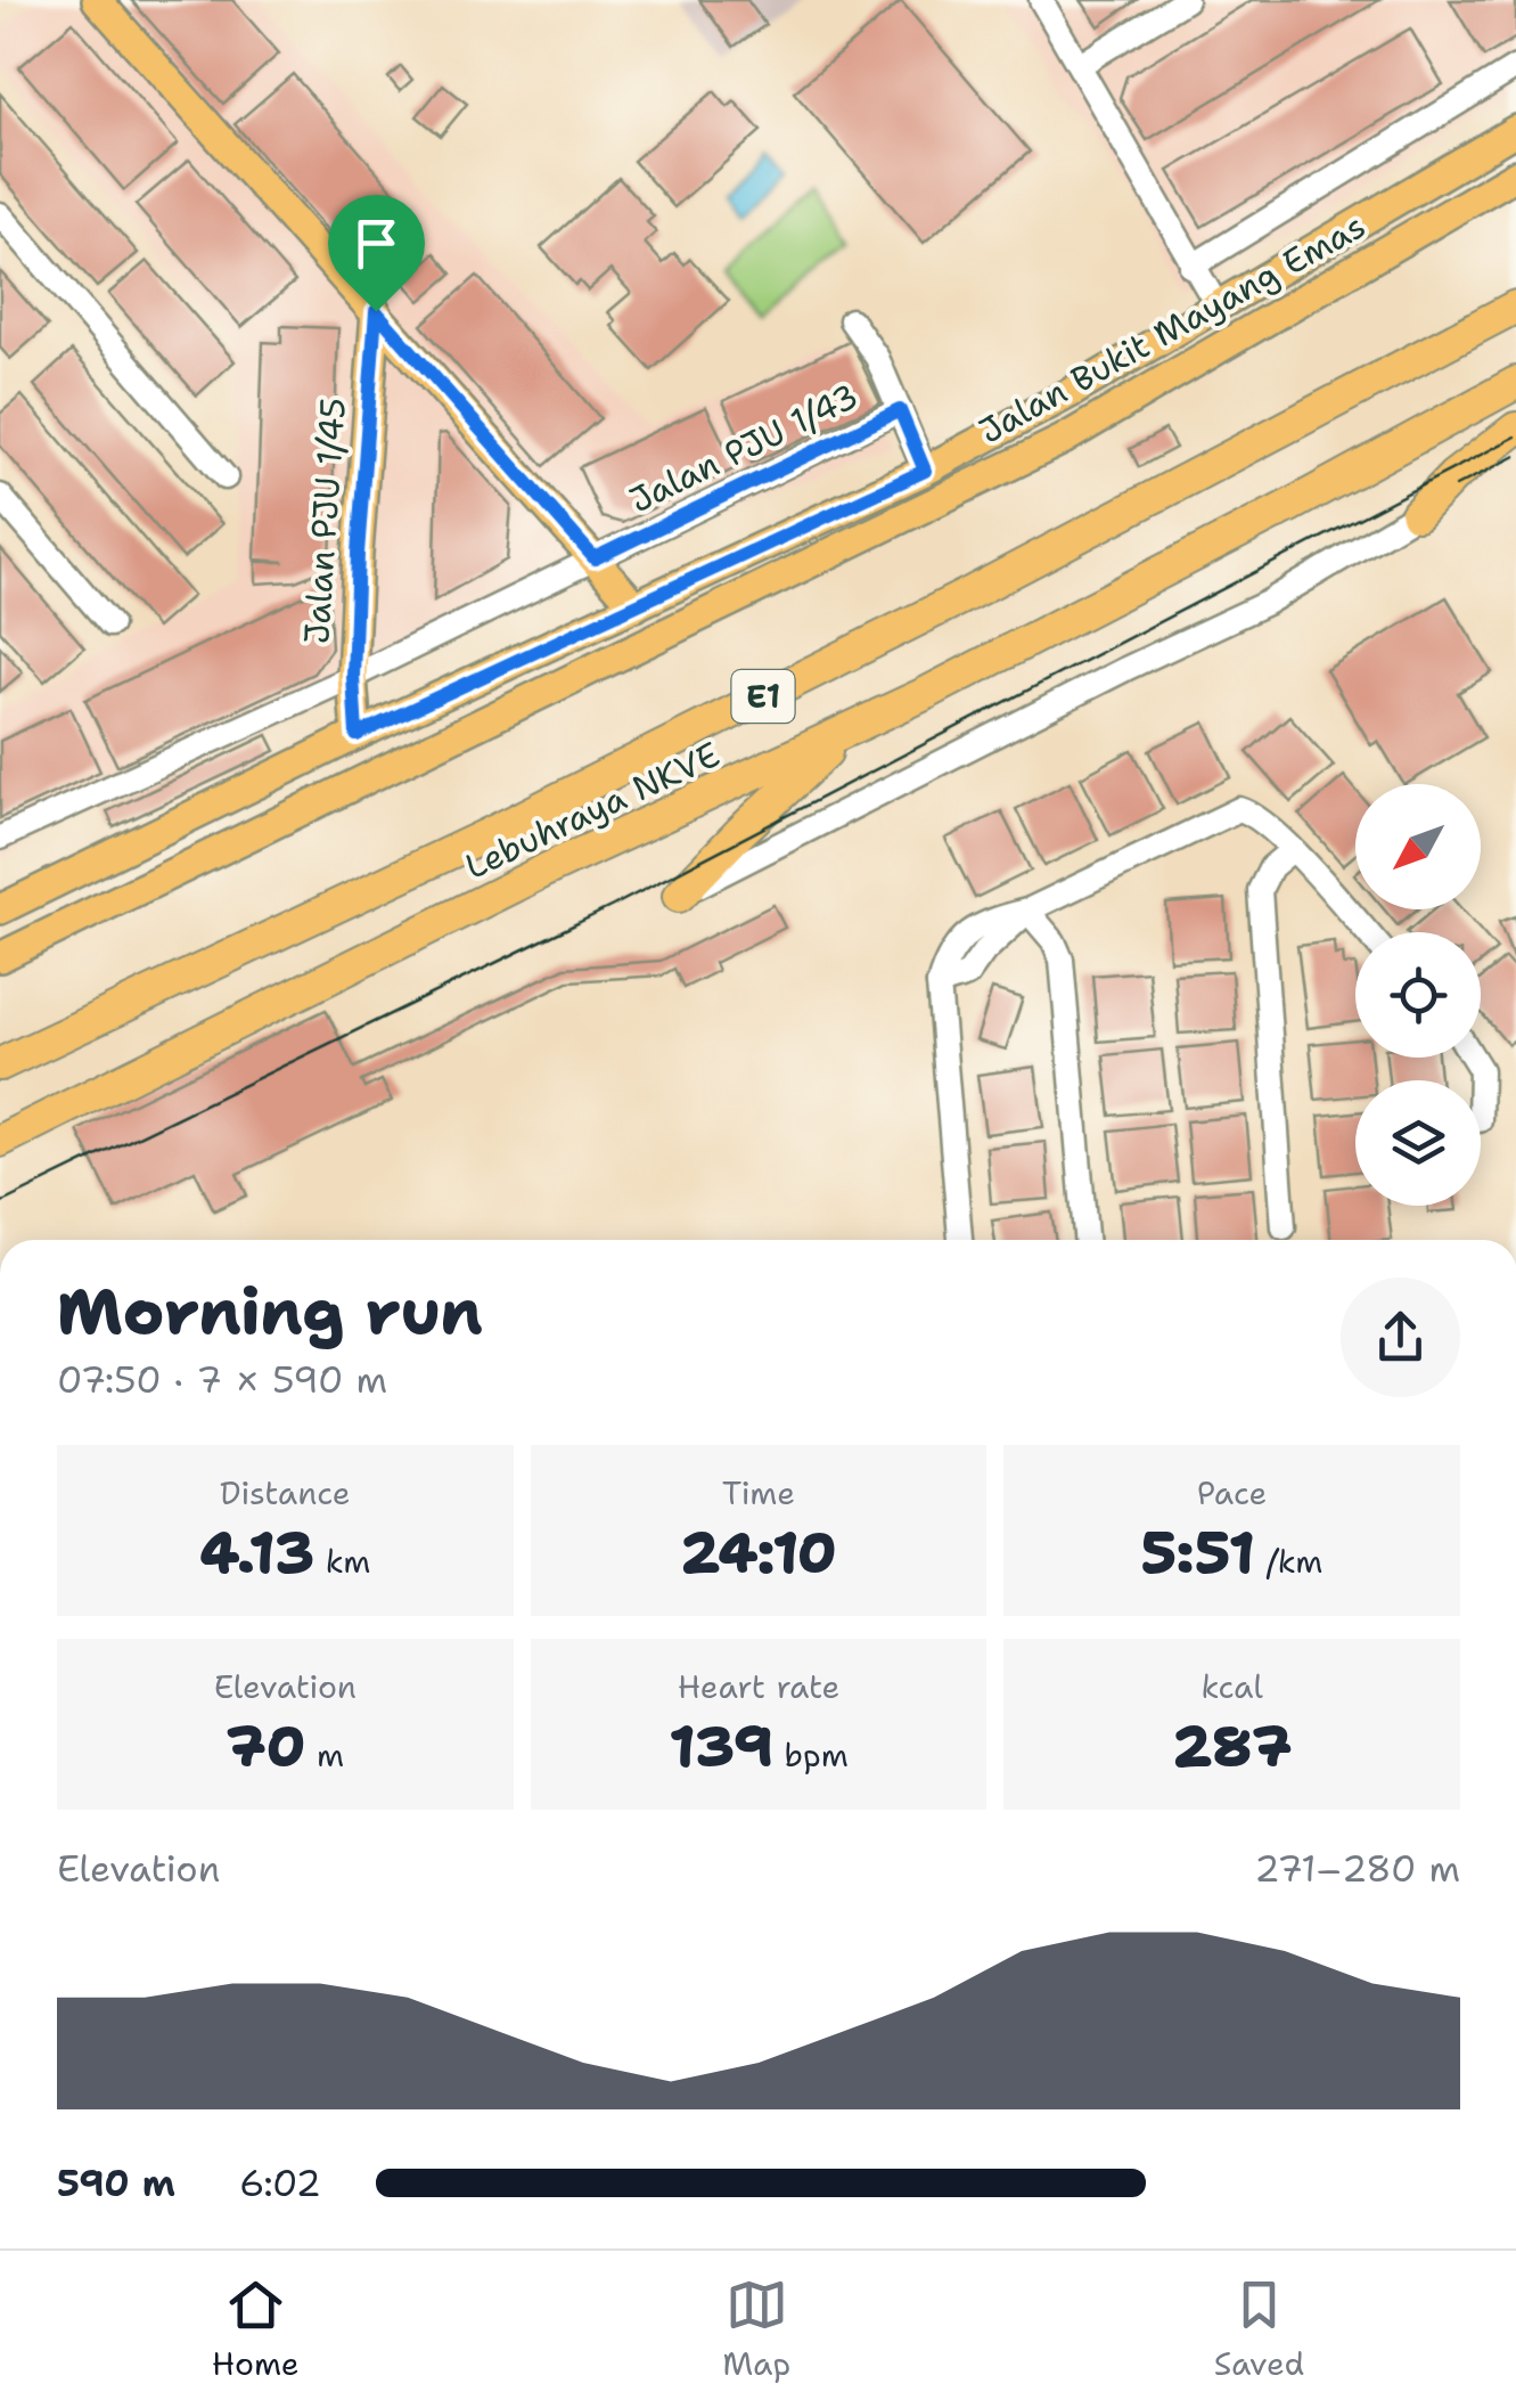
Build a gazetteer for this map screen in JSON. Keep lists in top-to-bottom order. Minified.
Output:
{"streets":{"highway":["E1","Lebuhraya NKVE"],"main road":["Jalan Bukit Mayang Emas","Jalan PJU 1/45"],"street":["Jalan PJU 1/43"]},"crossings":[["Jalan Bukit Mayang Emas","Jalan PJU 1/45"],["Jalan PJU 1/43","Jalan PJU 1/45"]],"north":"bottom left","page":{"heading":["Morning run","07:50 · 7 × 590 m"],"stats":[["Distance","4.13 km"],["Time","24:10"],["Pace","5:51 /km"],["Elevation","70 m"],["Heart rate","139 bpm"],["kcal","287"]],"chart":["Elevation","271–280 m"],"list":[{"name":"590 m","note":"6:02"}],"tabs":["Home","Map","Saved"]}}
